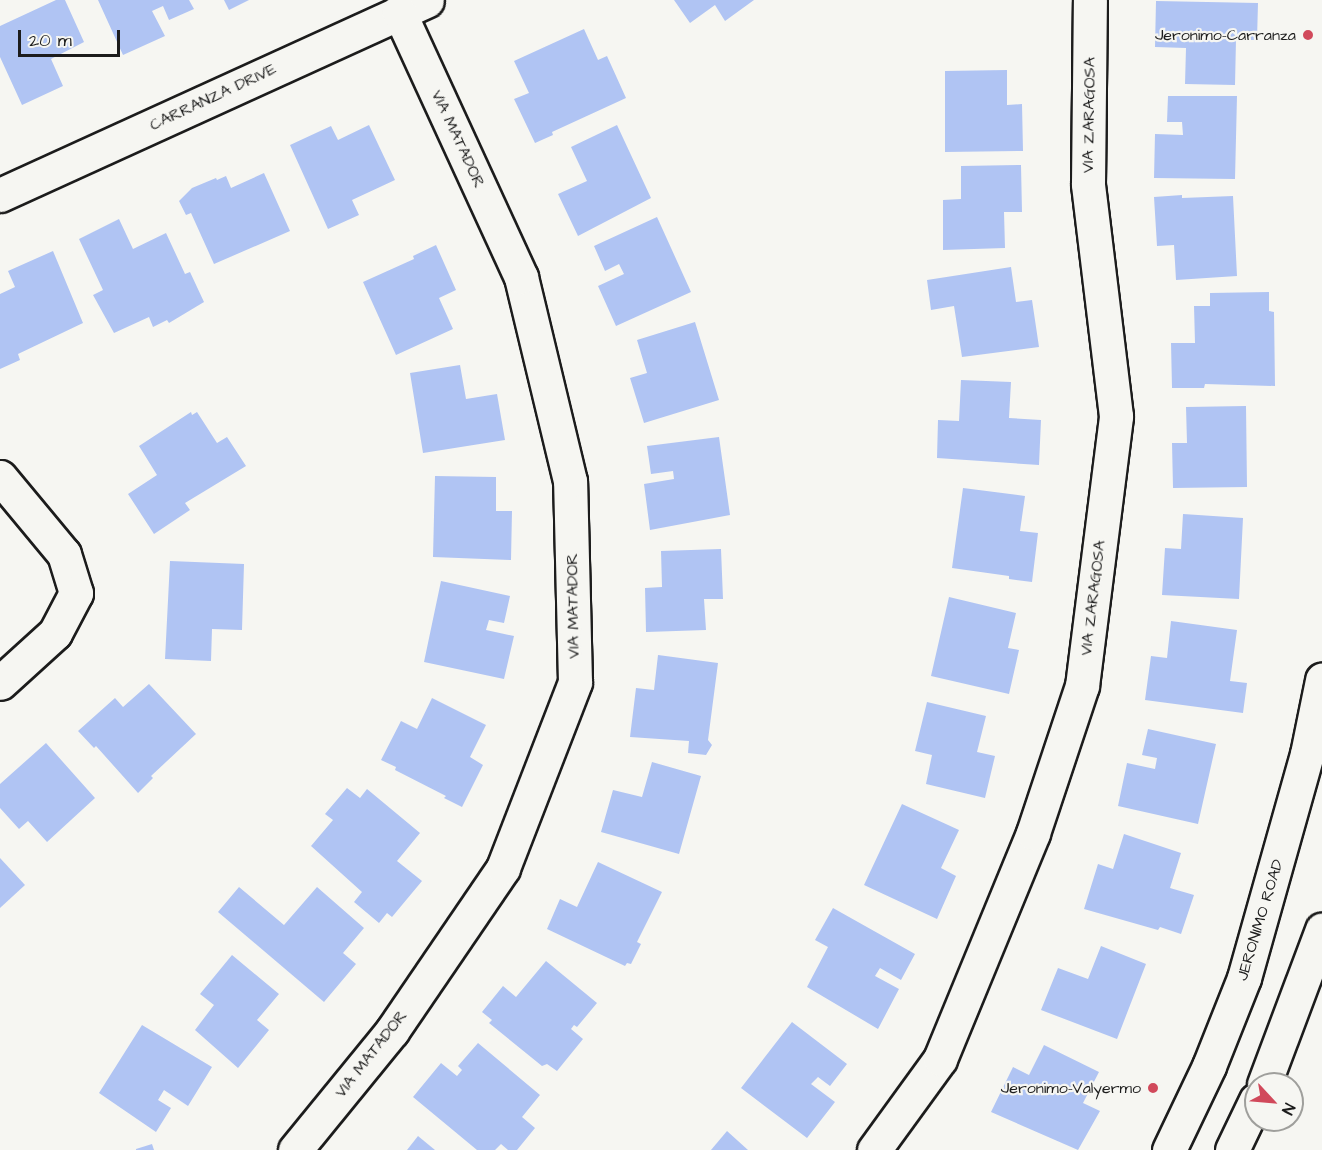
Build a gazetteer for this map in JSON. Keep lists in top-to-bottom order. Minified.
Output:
{"streets":{"street":["CARRANZA DRIVE","VIA ZARAGOSA","VIA MATADOR","JERONIMO ROAD"]},"crossings":[["CARRANZA DRIVE","VIA MATADOR"]],"places":["Jeronimo-Carranza","Jeronimo-Valyermo"],"scale_bar":"20 m","north":"bottom right"}
